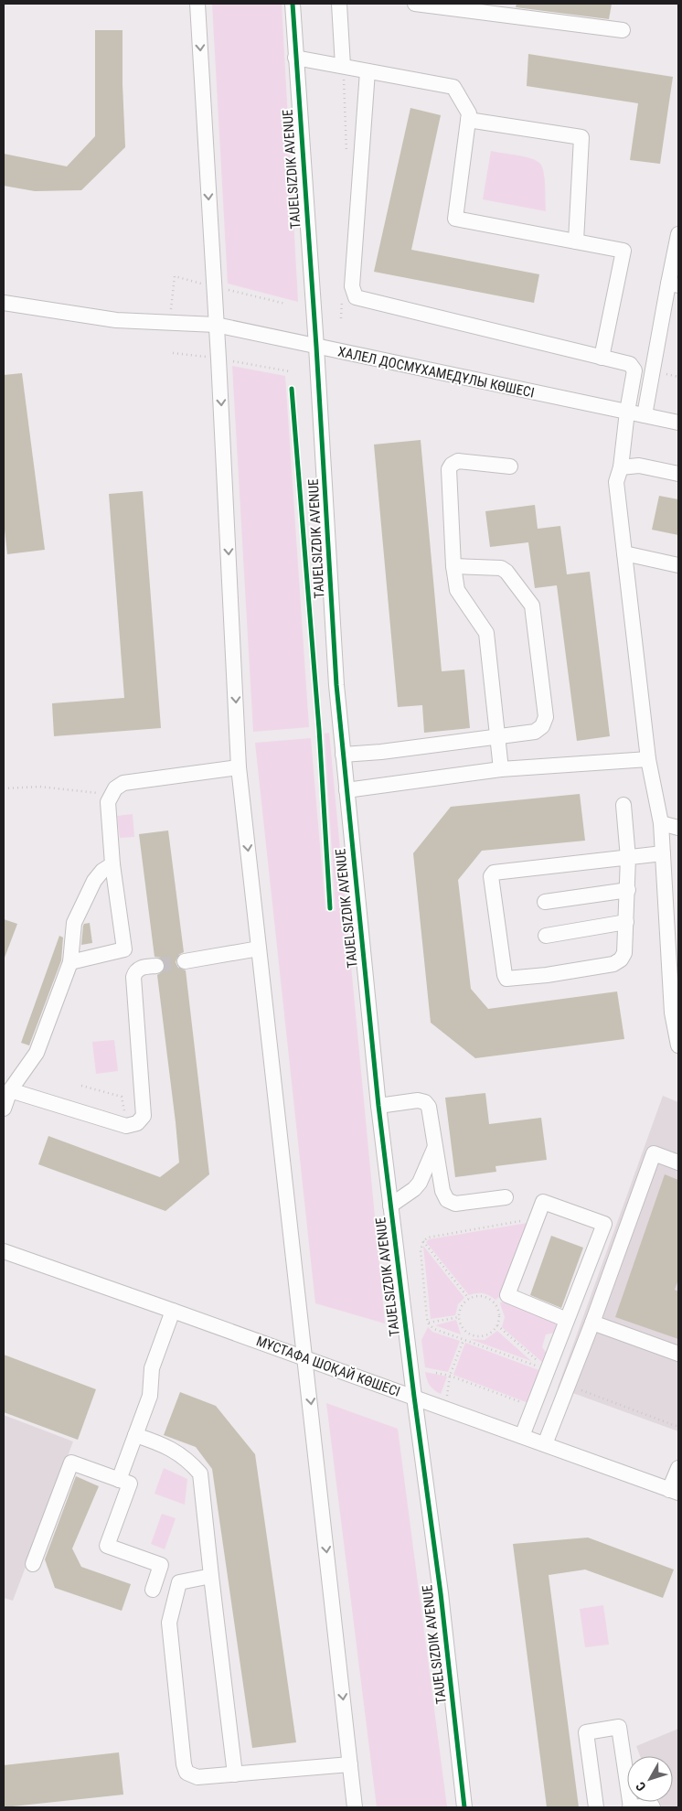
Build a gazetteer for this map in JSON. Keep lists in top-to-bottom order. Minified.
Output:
{"streets":{"street":["TAUELSIZDIK AVENUE","ХАЛЕЛ ДОСМҰХАМЕДҰЛЫ КӨШЕСІ","МҰСТАФА ШОҚАЙ КӨШЕСІ"]},"crossings":[["TAUELSIZDIK AVENUE","ХАЛЕЛ ДОСМҰХАМЕДҰЛЫ КӨШЕСІ"],["TAUELSIZDIK AVENUE","МҰСТАФА ШОҚАЙ КӨШЕСІ"]],"north":"bottom left"}
